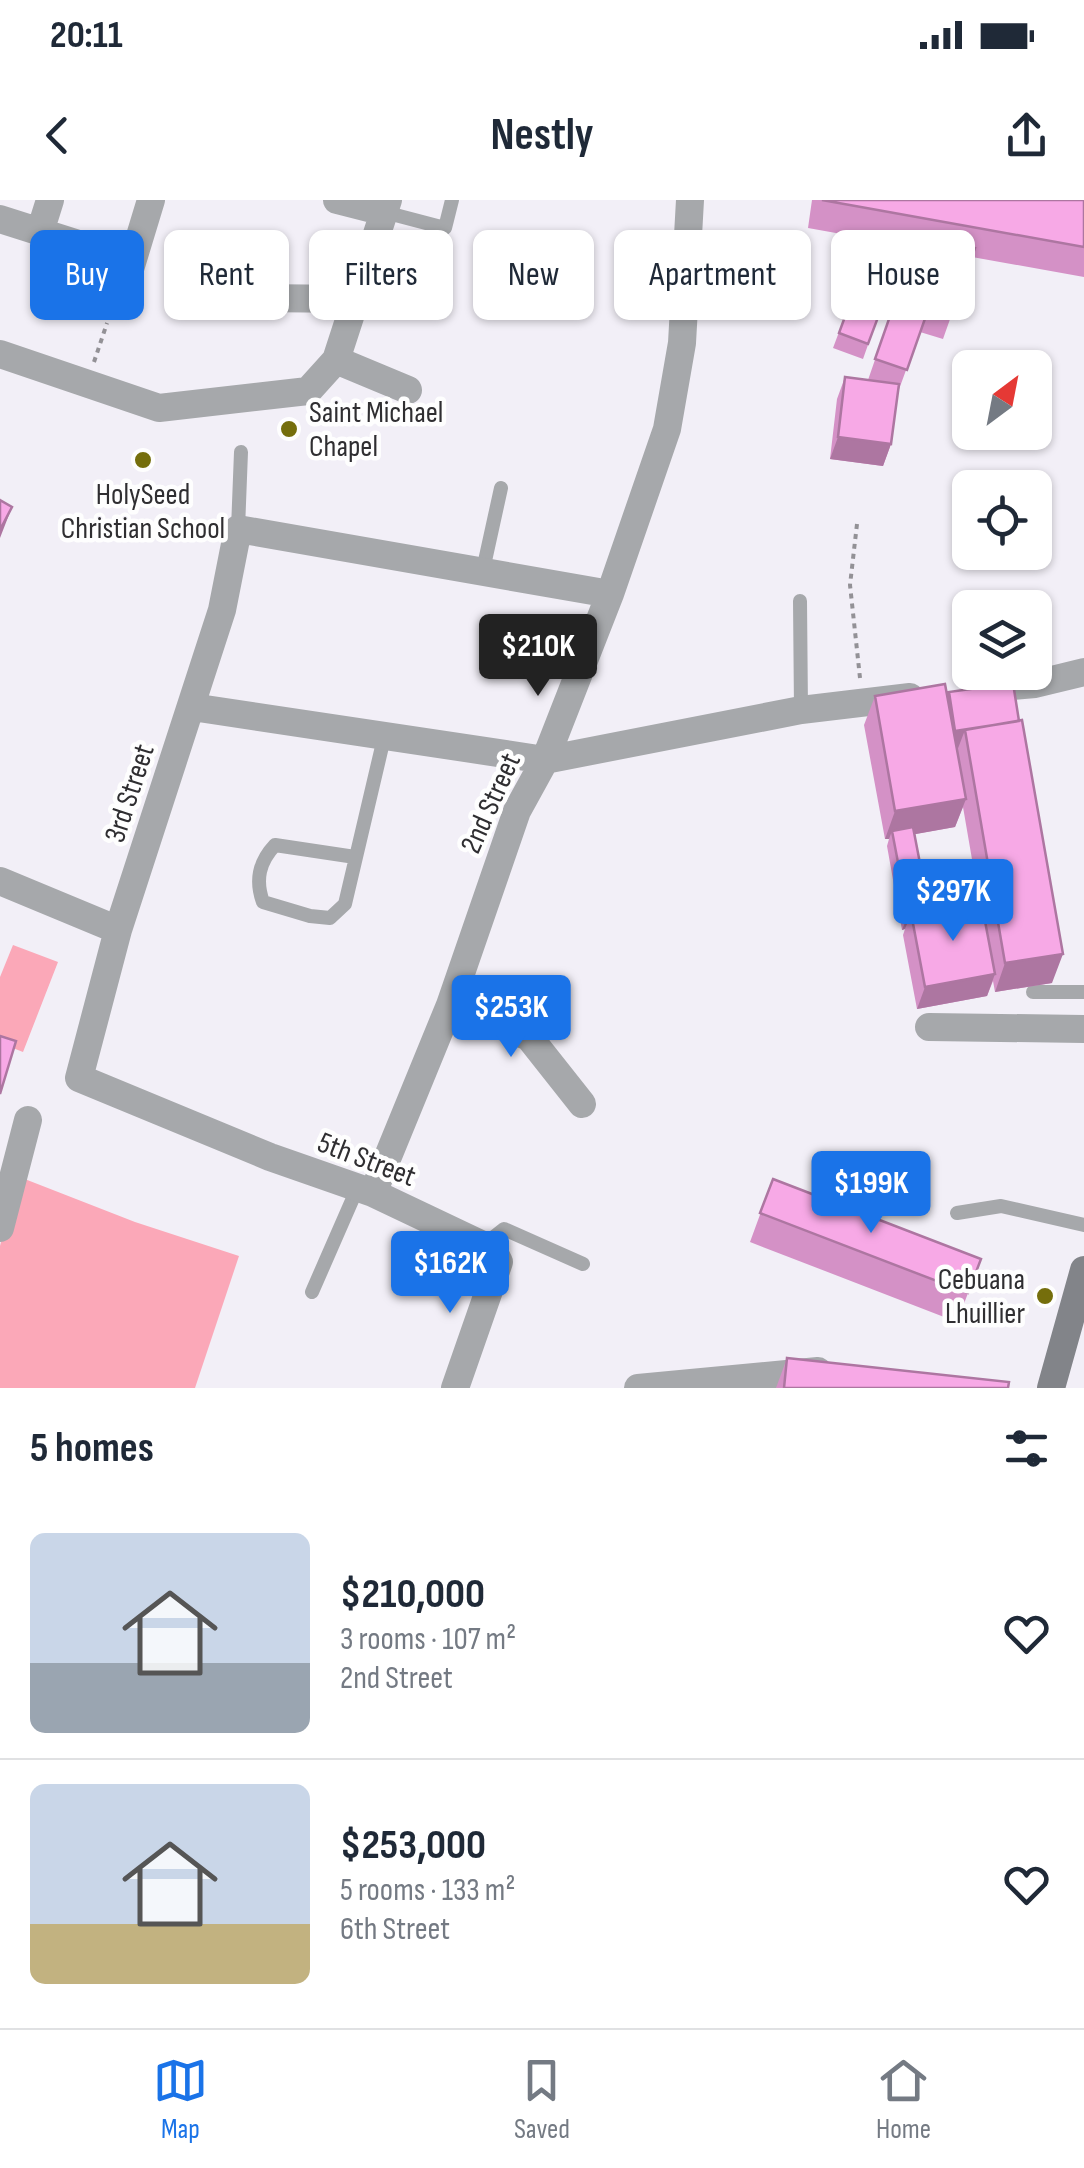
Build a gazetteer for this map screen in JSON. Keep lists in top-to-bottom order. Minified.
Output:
{"streets":{"street":["3rd Street","2nd Street","5th Street"]},"crossings":[["3rd Street","5th Street"],["2nd Street","5th Street"]],"places":["Saint Michael Chapel","HolySeed Christian School","Cebuana Lhuillier"],"north":"top right","page":{"status":"20:11","header":"Nestly","chip":["Buy","Rent","Filters","New","Apartment","House"],"price":["$210K","$297K","$253K","$199K","$162K"],"heading":"5 homes","list":[{"name":"$210,000","note":"3 rooms · 107 m² · 2nd Street"},{"name":"$253,000","note":"5 rooms · 133 m² · 6th Street"}],"tabs":["Map","Saved","Home"]}}
